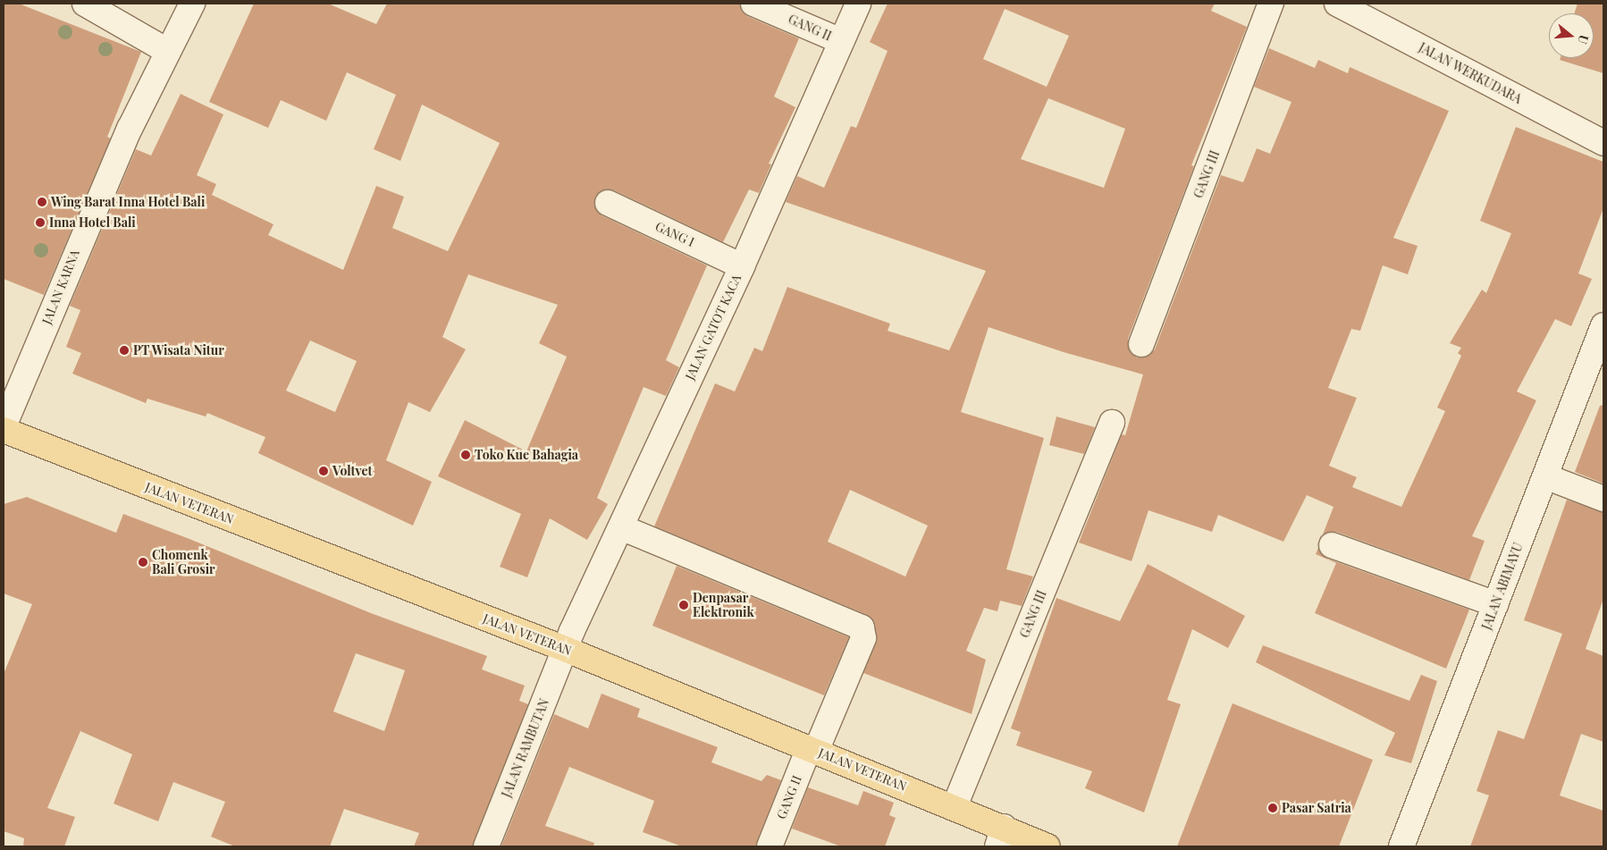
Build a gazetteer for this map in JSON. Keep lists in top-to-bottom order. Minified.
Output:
{"streets":{"main road":["JALAN VETERAN"],"street":["GANG II","JALAN WERKUDARA","GANG III","GANG I","JALAN KARNA","JALAN GATOT KACA","JALAN ABIMAYU","JALAN RAMBUTAN"]},"crossings":[["GANG II","JALAN GATOT KACA"],["GANG II","JALAN VETERAN"],["GANG III","JALAN VETERAN"],["GANG I","JALAN GATOT KACA"],["JALAN KARNA","JALAN VETERAN"],["JALAN GATOT KACA","JALAN VETERAN"],["JALAN GATOT KACA","JALAN RAMBUTAN"],["JALAN VETERAN","JALAN RAMBUTAN"]],"places":["Wing Barat Inna Hotel Bali","Inna Hotel Bali","PT Wisata Nitur","Toko Kue Bahagia","Voltvet","Chomenk Bali Grosir","Denpasar Elektronik","Pasar Satria"],"north":"right"}
